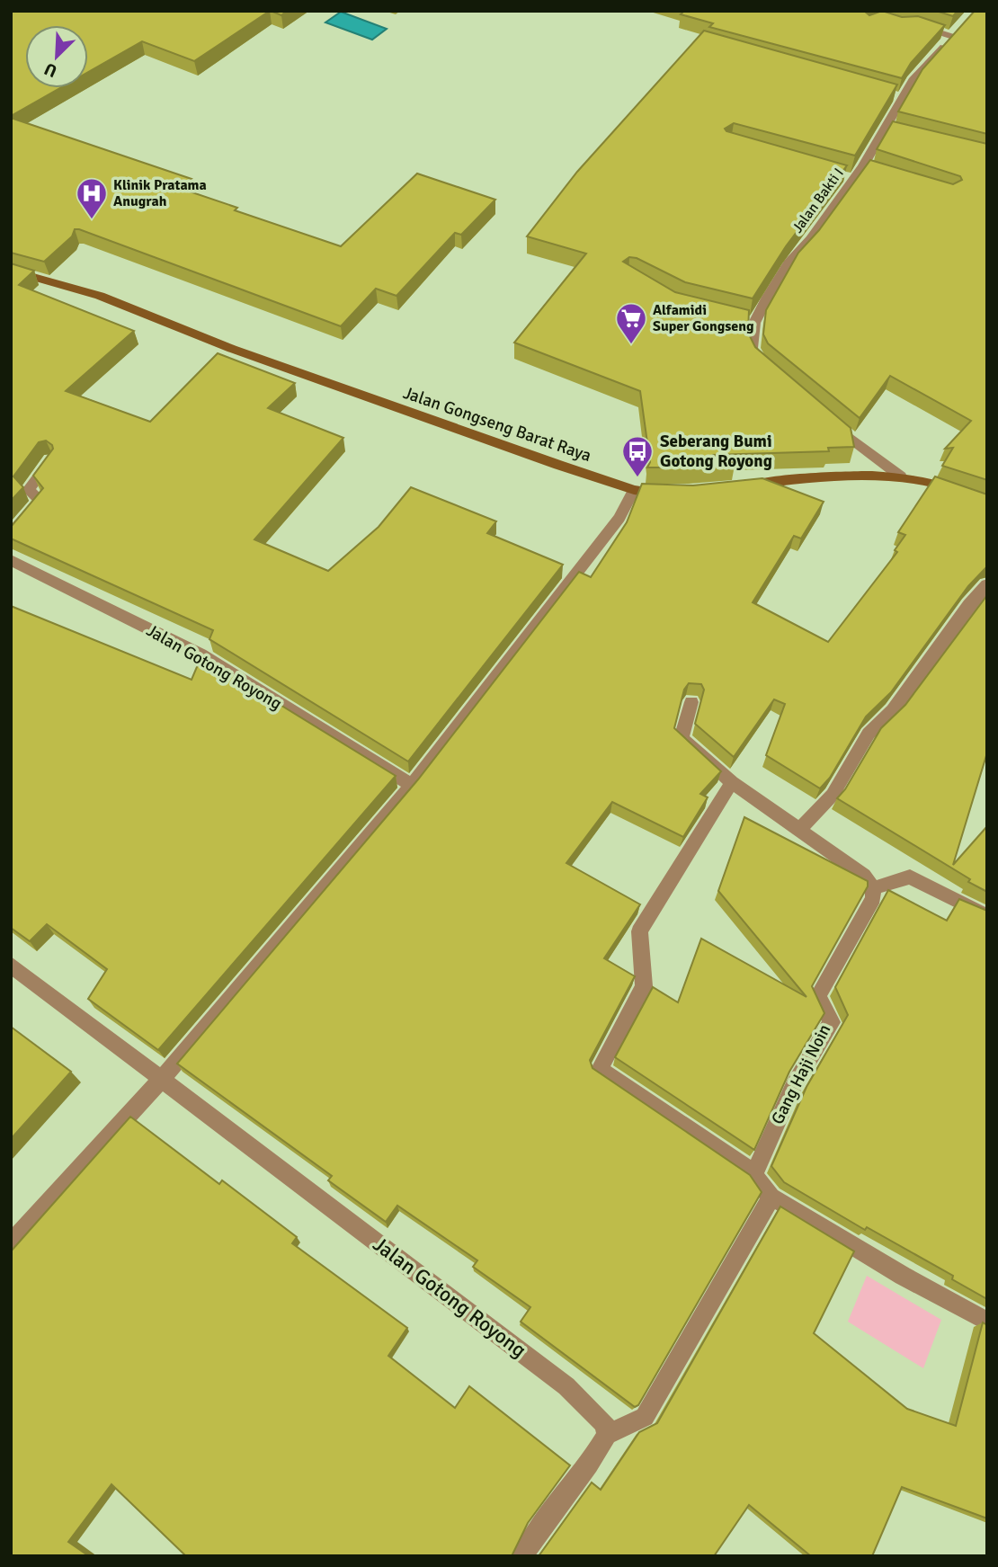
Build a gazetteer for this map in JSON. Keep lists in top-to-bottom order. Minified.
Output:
{"streets":{"street":["Jalan Bakti I","Jalan Gongseng Barat Raya","Jalan Gotong Royong","Gang Haji Noin"]},"places":{"hospital":["Klinik Pratama Anugrah"],"supermarket":["Alfamidi Super Gongseng"],"bus stop":["Seberang Bumi Gotong Royong"]},"north":"bottom left"}
